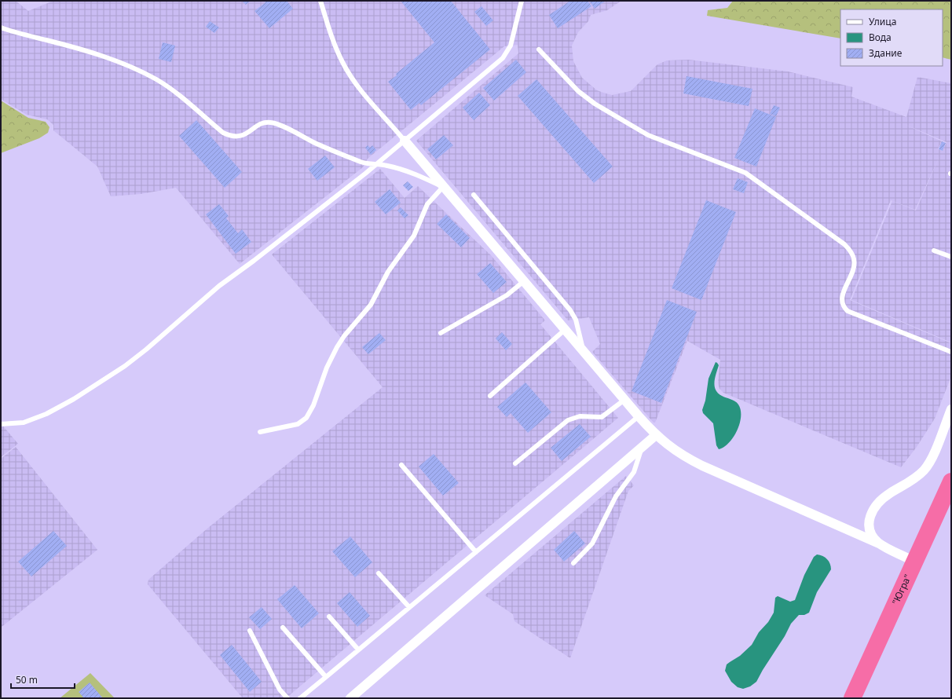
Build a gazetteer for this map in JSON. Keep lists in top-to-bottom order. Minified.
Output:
{"streets":{"highway":["\"Югра\""]},"legend":["Улица","Вода","Здание"],"scale_bar":"50 m"}
